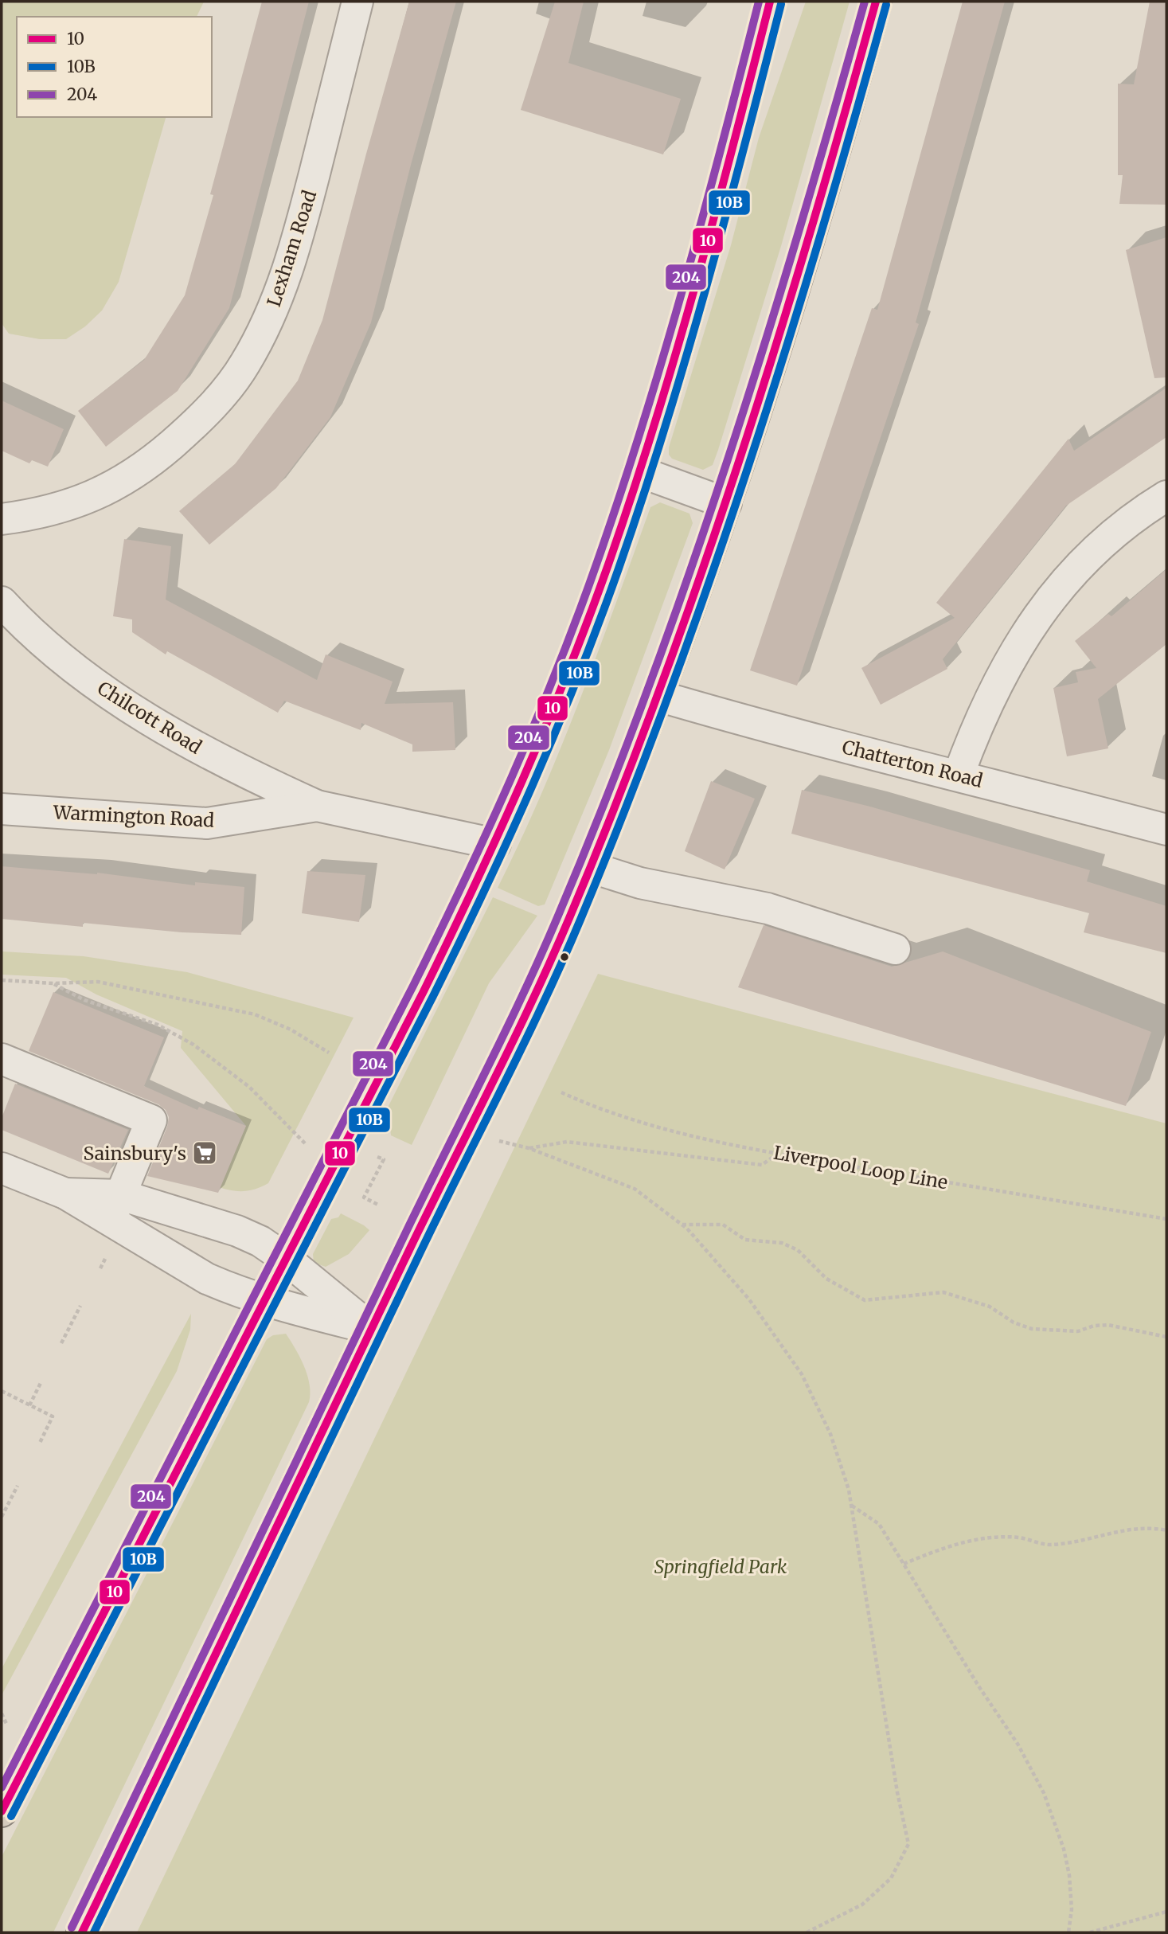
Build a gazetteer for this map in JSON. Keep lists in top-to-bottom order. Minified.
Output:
{"streets":{"street":["Lexham Road","Chilcott Road","Chatterton Road","Warmington Road"],"path":["Liverpool Loop Line"]},"crossings":[["Chilcott Road","Warmington Road"]],"parks":["Springfield Park"],"places":{"supermarket":["Sainsbury's"]},"lines":["transit line 10","transit line 204","transit line 10B"],"legend":["10","10B","204"]}
